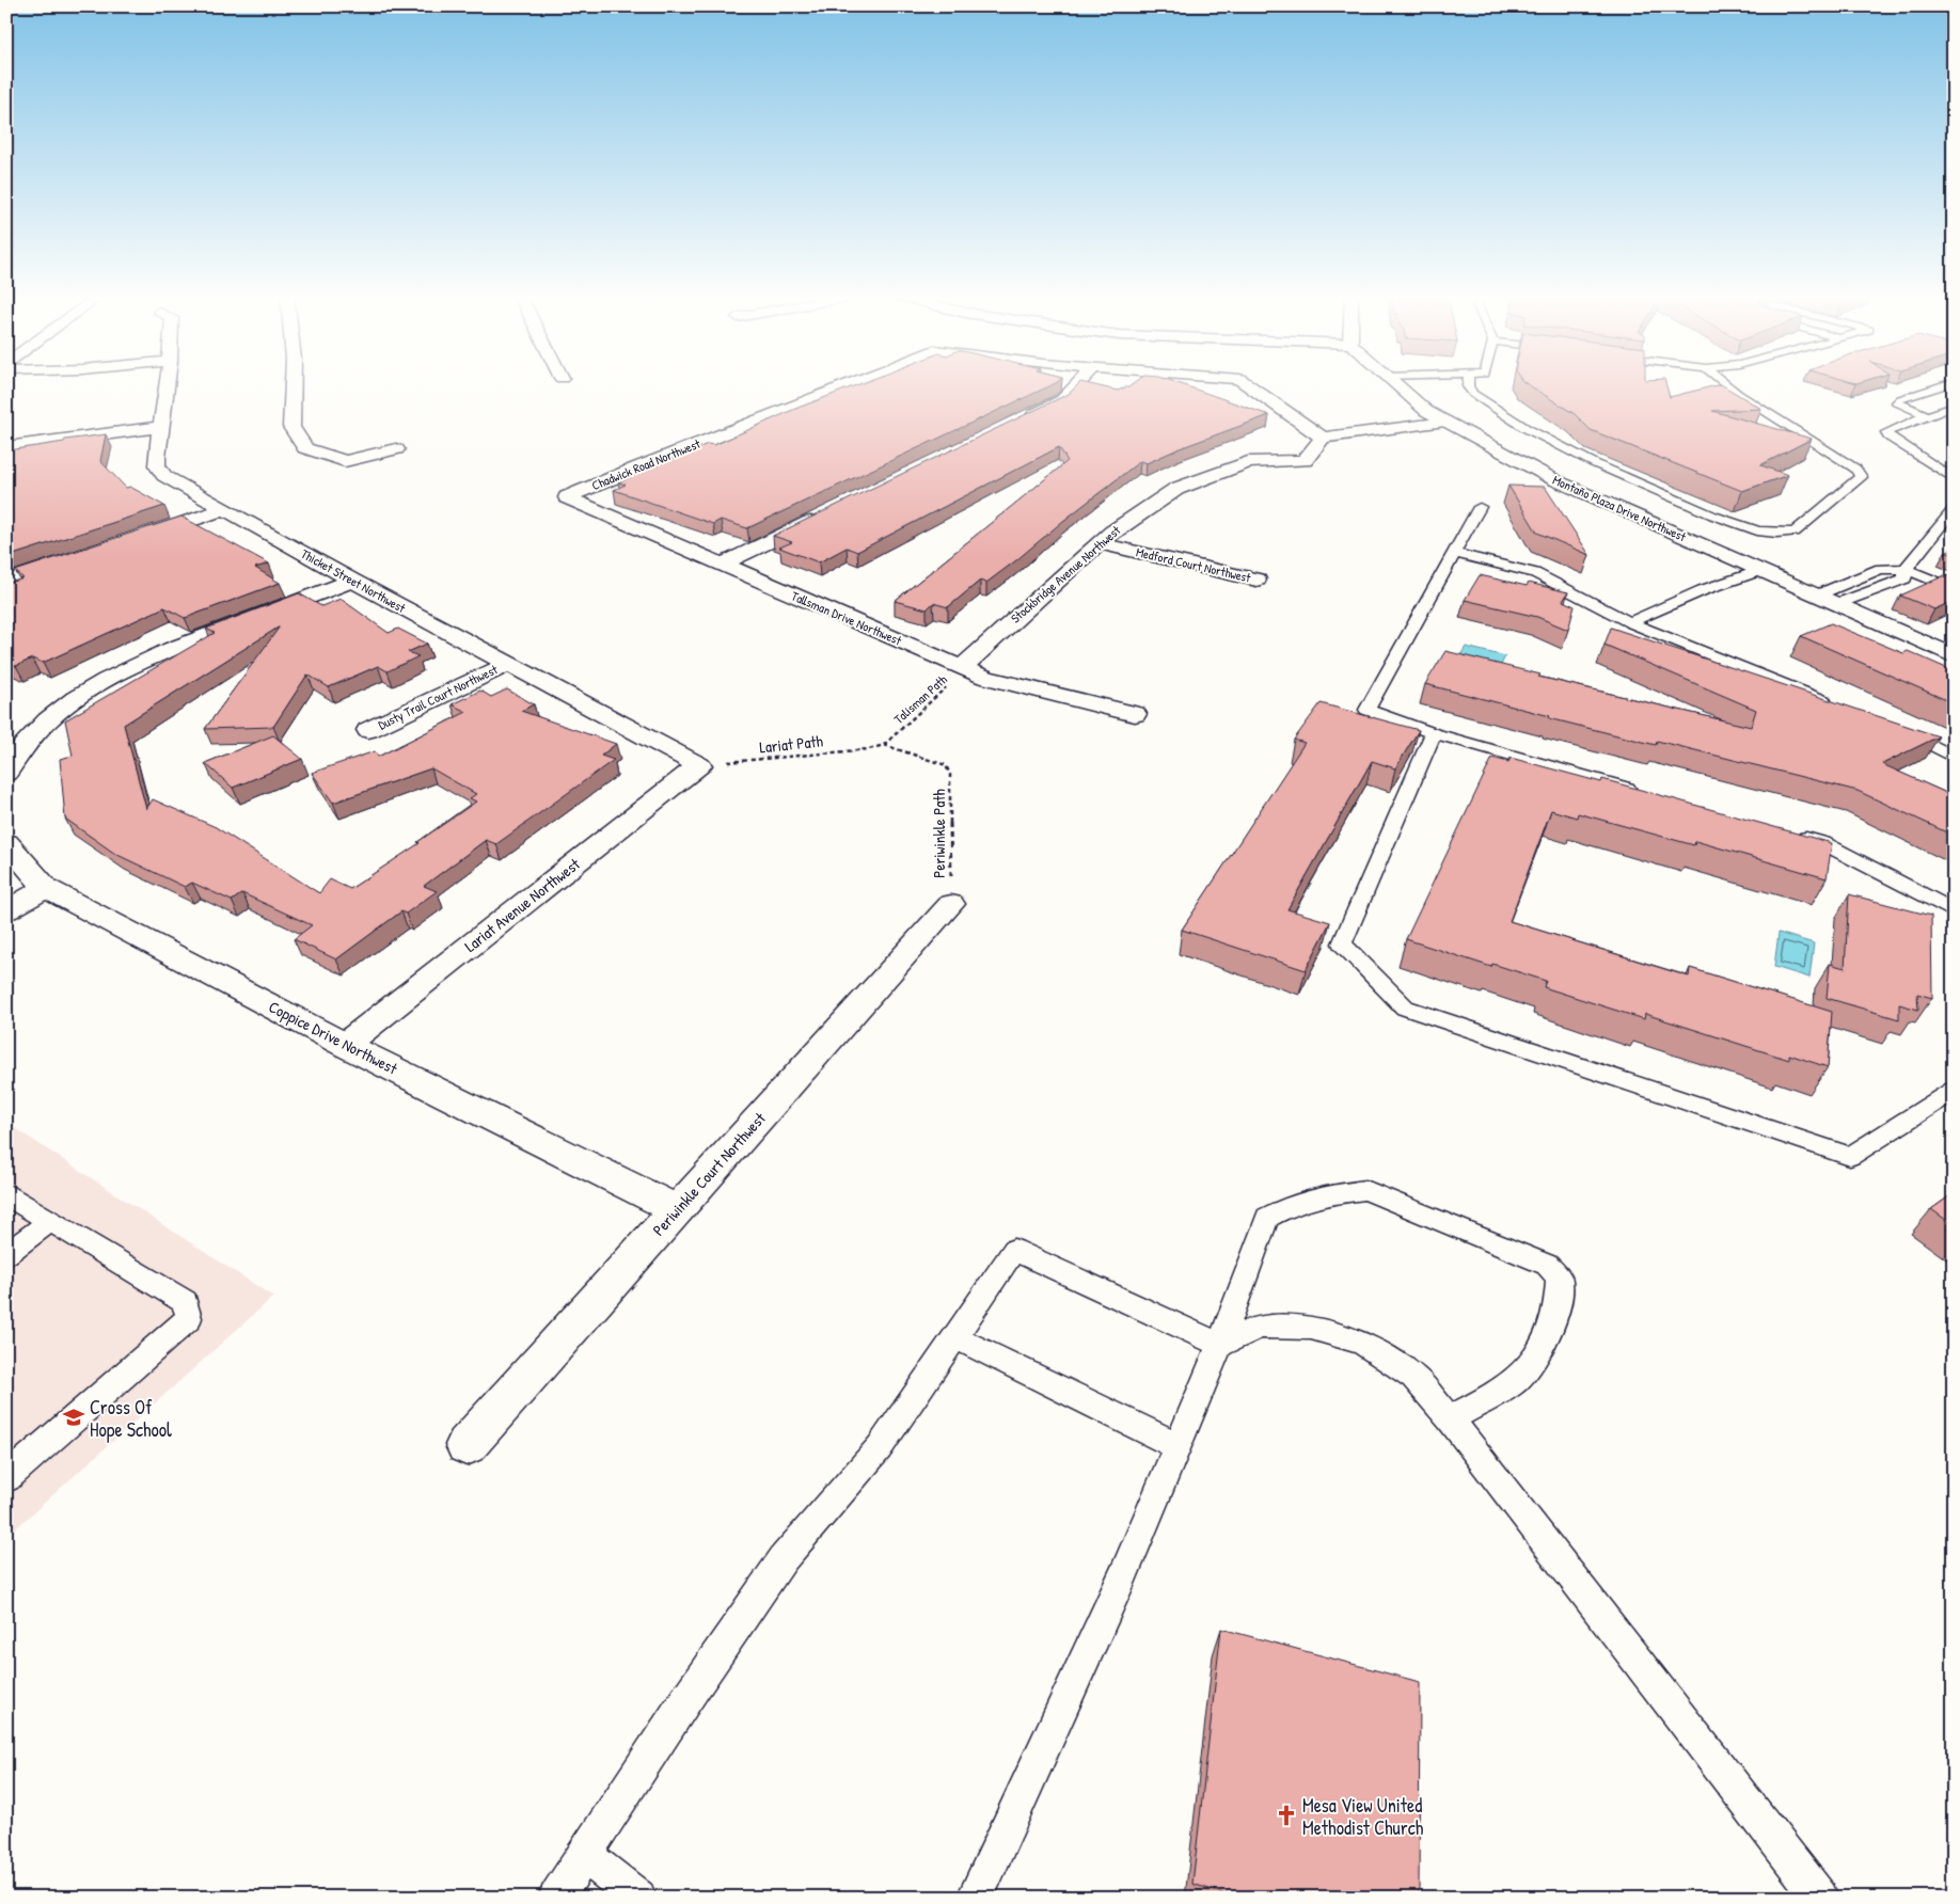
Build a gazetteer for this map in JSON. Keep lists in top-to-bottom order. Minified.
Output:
{"streets":{"street":["Chadwick Road Northwest","Montaño Plaza Drive Northwest","Medford Court Northwest","Stockbridge Avenue Northwest","Thicket Street Northwest","Tallsman Drive Northwest","Dusty Trail Court Northwest","Lariat Avenue Northwest","Coppice Drive Northwest","Periwinkle Court Northwest"],"path":["Talisman Path","Lariat Path","Periwinkle Path"]},"crossings":[["Chadwick Road Northwest","Tallsman Drive Northwest"],["Medford Court Northwest","Stockbridge Avenue Northwest"],["Stockbridge Avenue Northwest","Tallsman Drive Northwest"],["Stockbridge Avenue Northwest","Talisman Path"],["Thicket Street Northwest","Dusty Trail Court Northwest"],["Thicket Street Northwest","Lariat Path"],["Thicket Street Northwest","Lariat Avenue Northwest"],["Tallsman Drive Northwest","Talisman Path"],["Talisman Path","Lariat Path"],["Talisman Path","Periwinkle Path"],["Lariat Path","Periwinkle Path"],["Lariat Path","Lariat Avenue Northwest"],["Periwinkle Path","Periwinkle Court Northwest"],["Lariat Avenue Northwest","Coppice Drive Northwest"],["Coppice Drive Northwest","Periwinkle Court Northwest"]],"places":{"school or university":["Cross Of Hope School"],"church":["Mesa View United Methodist Church"]}}
